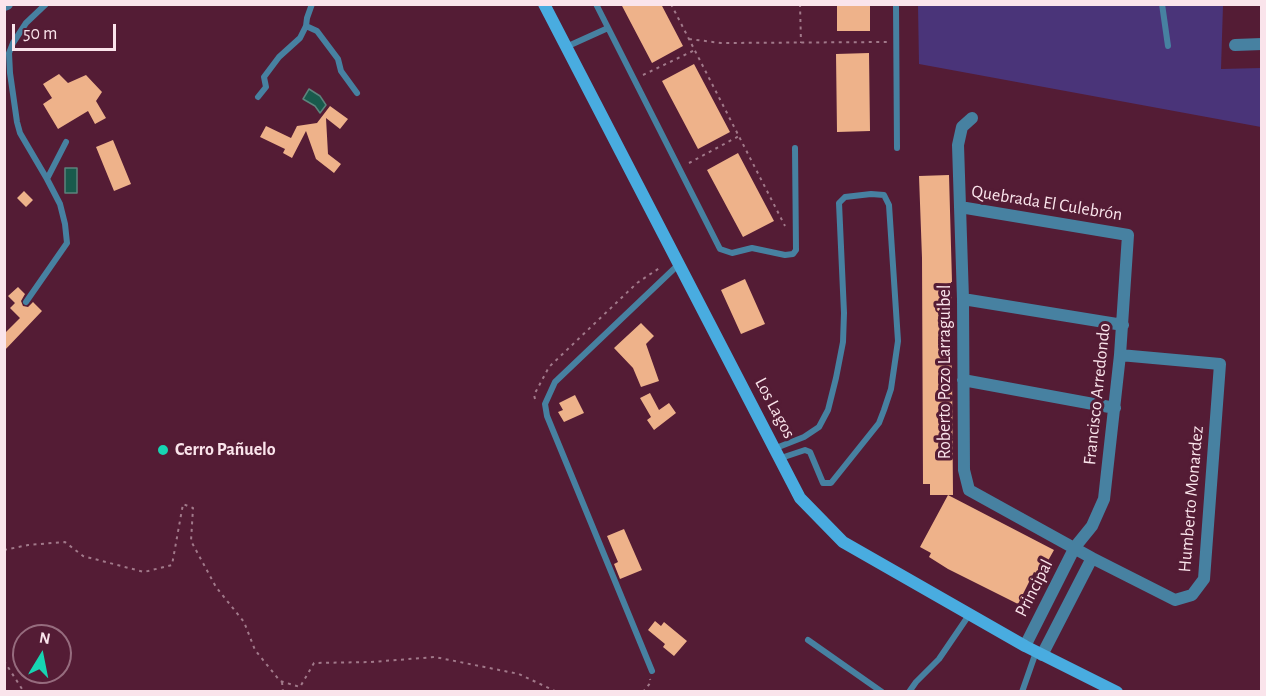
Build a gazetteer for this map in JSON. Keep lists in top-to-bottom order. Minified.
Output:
{"streets":{"main road":["Los Lagos"],"street":["Quebrada El Culebrón","Roberto Pozo Larraguibel","Francisco Arredondo","Humberto Monardez","Principal"]},"crossings":[["Quebrada El Culebrón","Roberto Pozo Larraguibel"],["Quebrada El Culebrón","Francisco Arredondo"],["Roberto Pozo Larraguibel","Francisco Arredondo"],["Roberto Pozo Larraguibel","Humberto Monardez"],["Roberto Pozo Larraguibel","Principal"],["Francisco Arredondo","Humberto Monardez"],["Francisco Arredondo","Principal"],["Los Lagos","Principal"],["Humberto Monardez","Principal"]],"places":["Cerro Pañuelo"],"scale_bar":"50 m","north":"top"}
